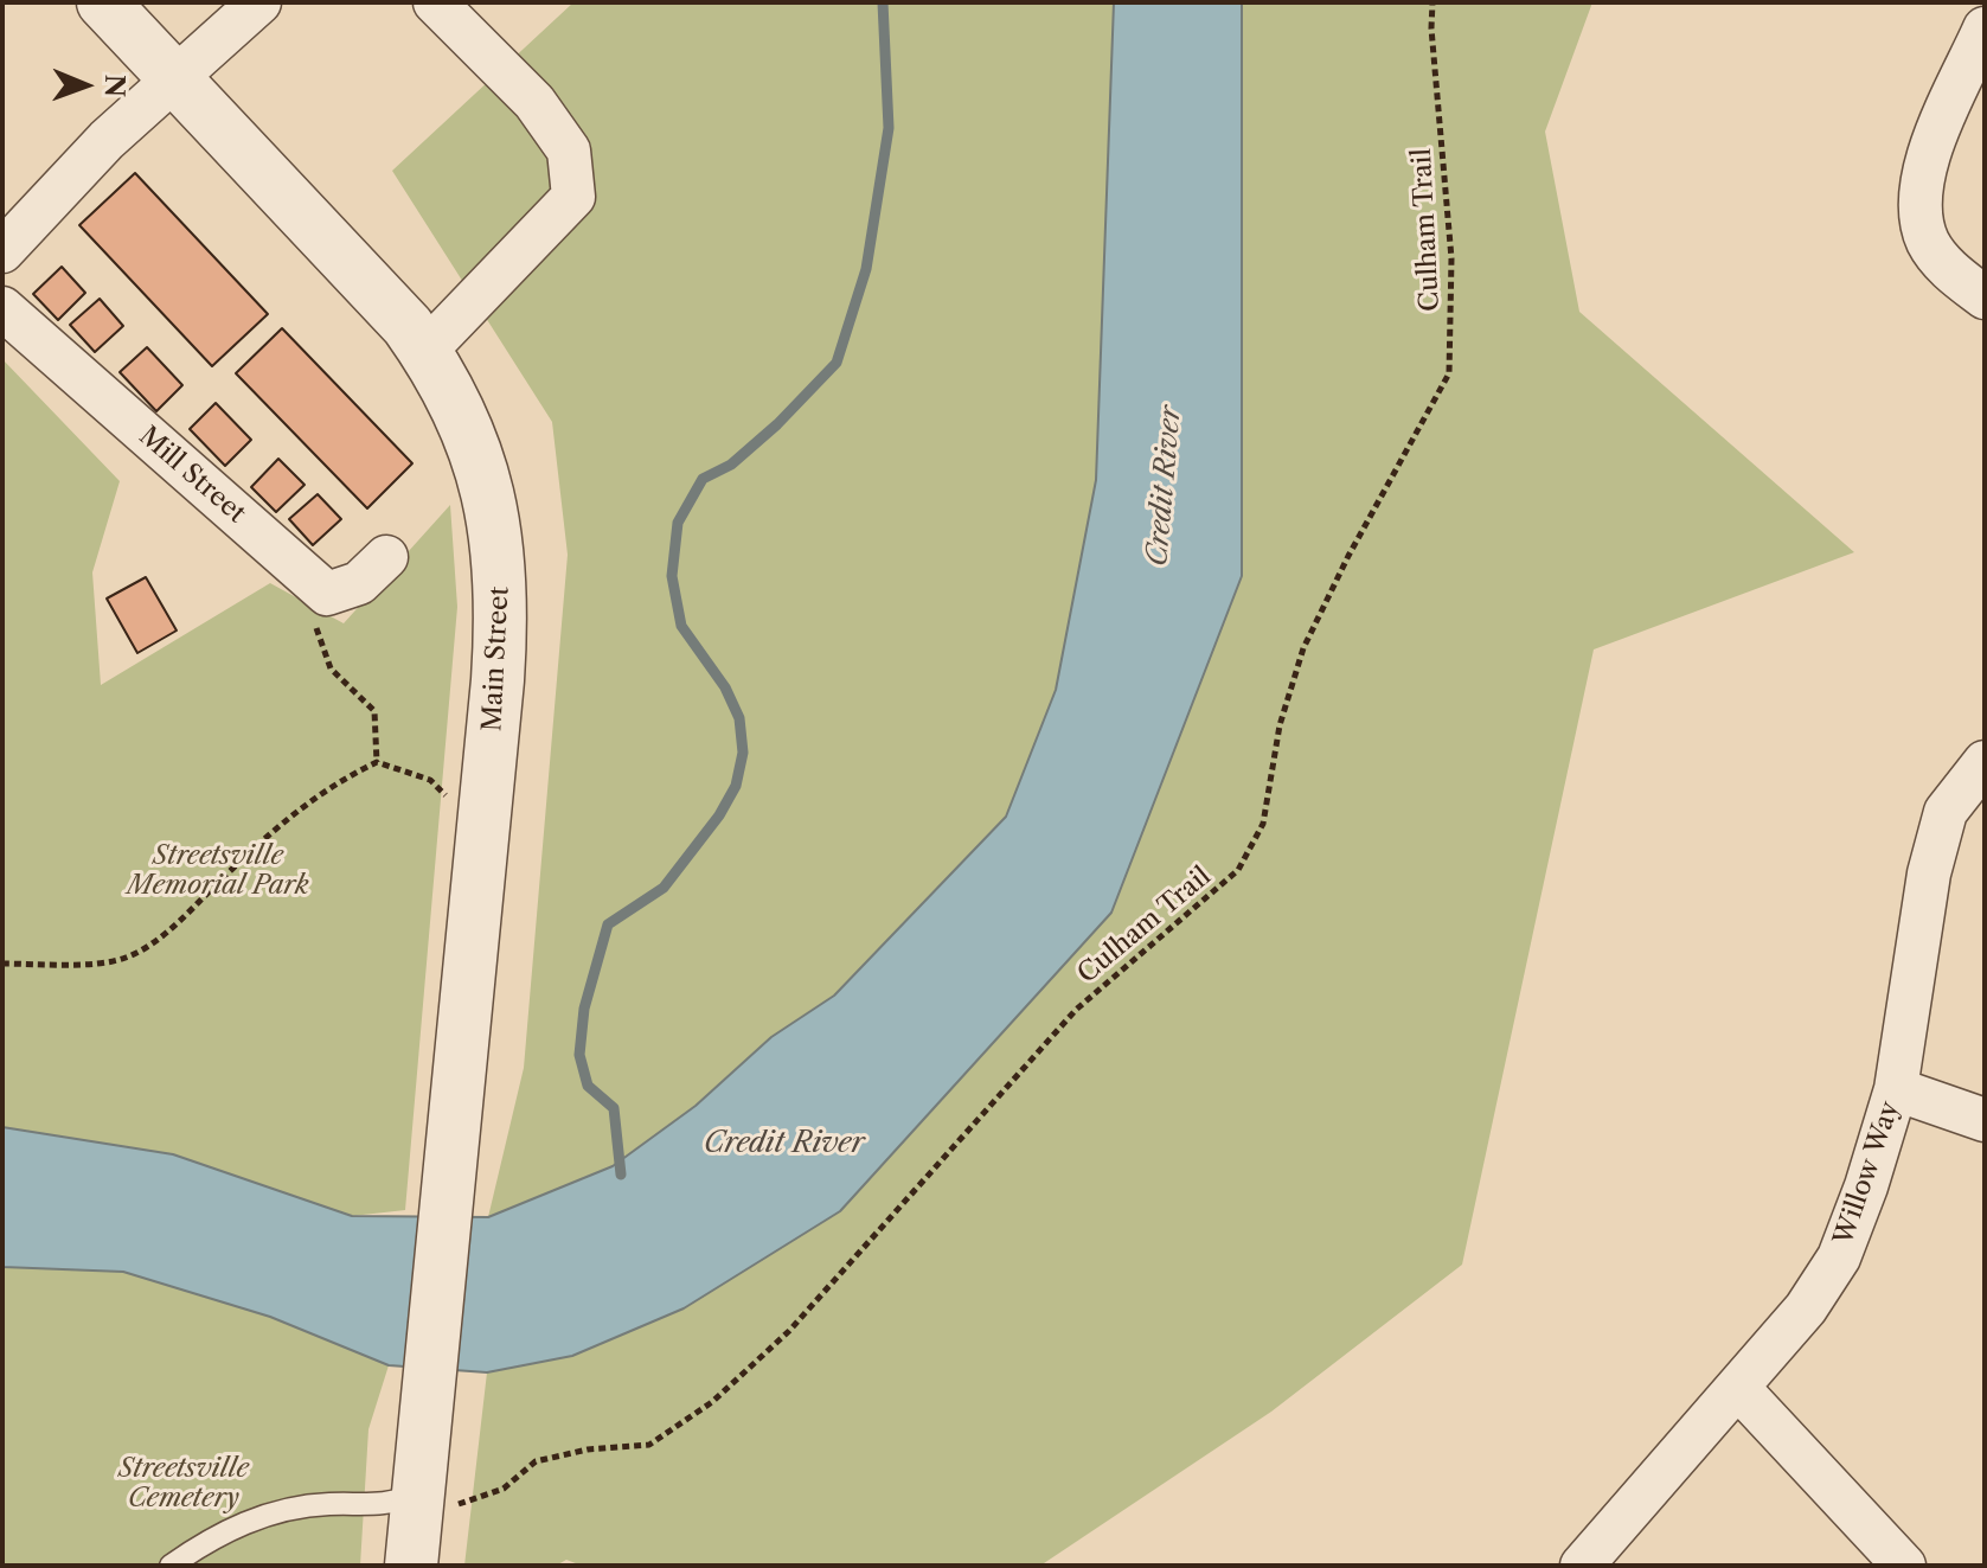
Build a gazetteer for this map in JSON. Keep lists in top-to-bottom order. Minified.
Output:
{"streets":{"street":["Mill Street","Main Street","Willow Way"],"path":["Culham Trail"]},"crossings":[["Culham Trail","Main Street"]],"water":["Credit River"],"parks":["Streetsville Memorial Park","Streetsville Cemetery"],"north":"right"}
